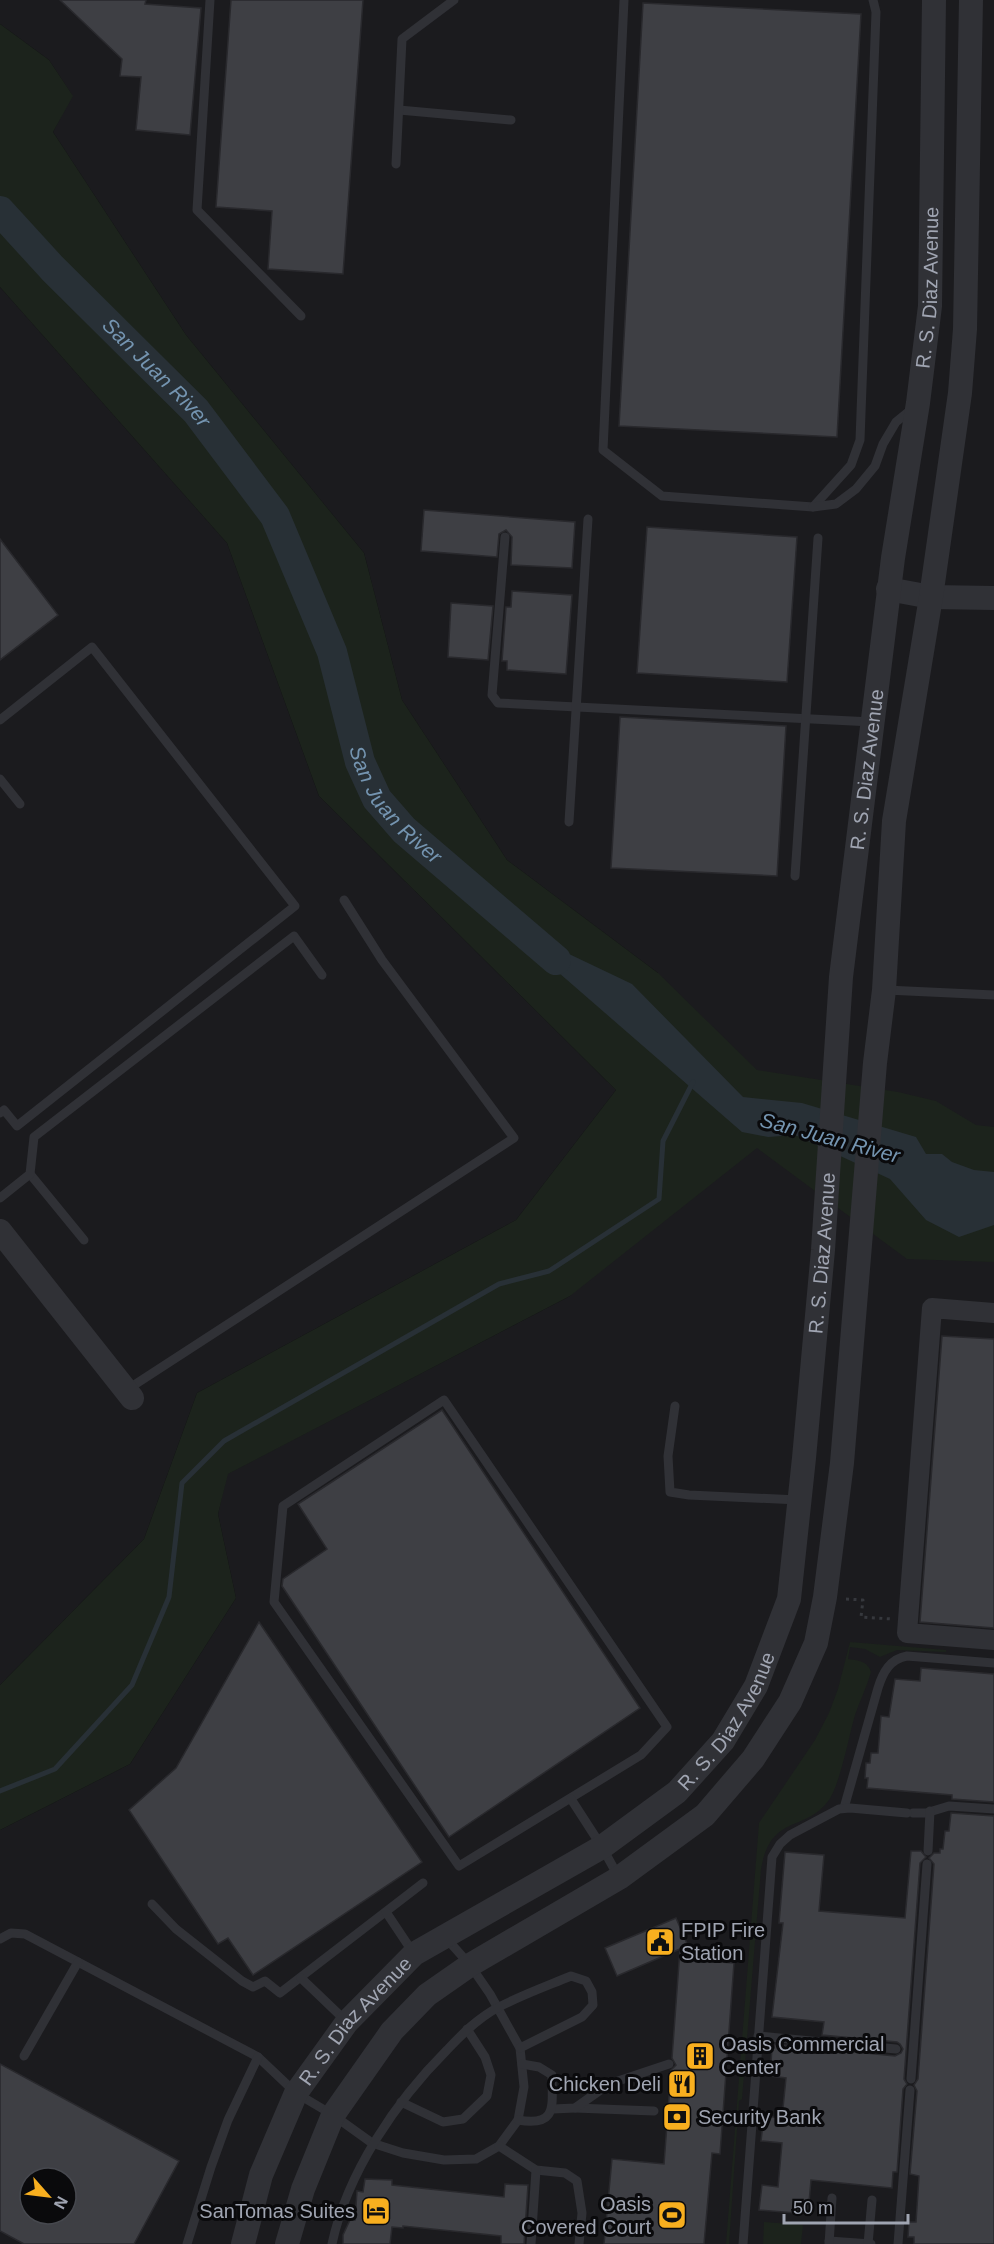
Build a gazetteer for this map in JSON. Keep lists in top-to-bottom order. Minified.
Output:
{"streets":{"street":["R. S. Diaz Avenue"]},"water":["San Juan River"],"places":{"public building":["FPIP Fire Station"],"building":["Oasis Commercial Center"],"restaurant":["Chicken Deli"],"bank":["Security Bank"],"hotel":["SanTomas Suites"],"sports":["Oasis Covered Court"]},"scale_bar":"50 m","north":"bottom right"}
